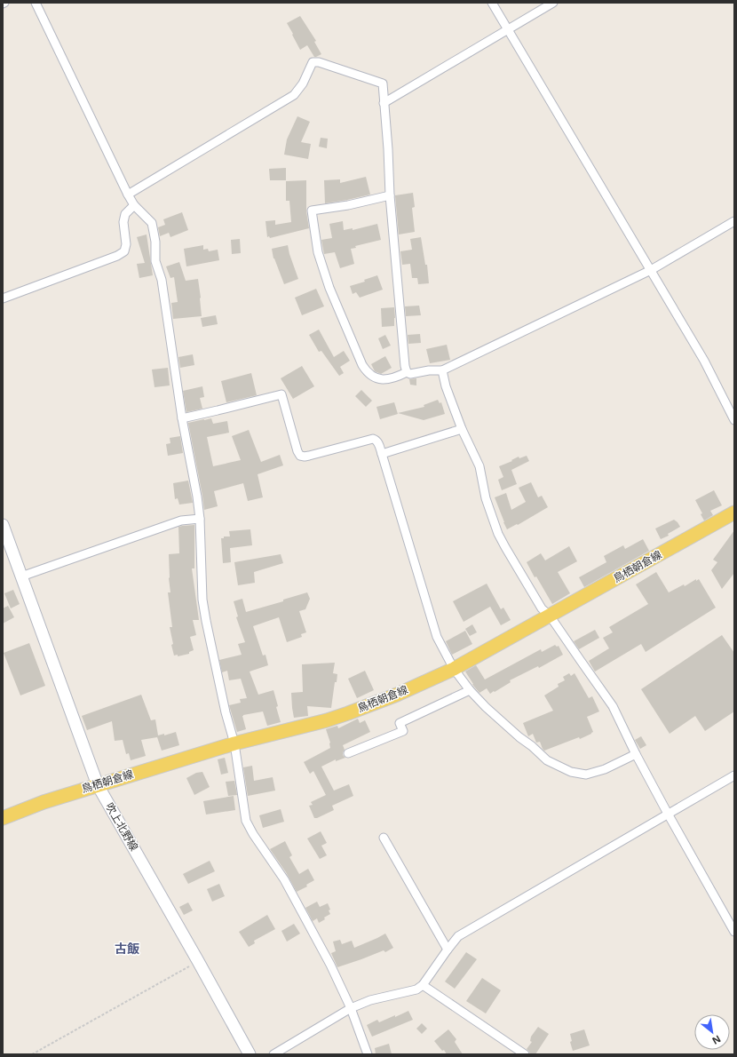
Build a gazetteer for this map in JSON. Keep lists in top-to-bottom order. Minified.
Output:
{"streets":{"main road":["鳥栖朝倉線","吹上北野線"]},"crossings":[["鳥栖朝倉線","吹上北野線"]],"districts":["古飯"],"north":"bottom right"}
